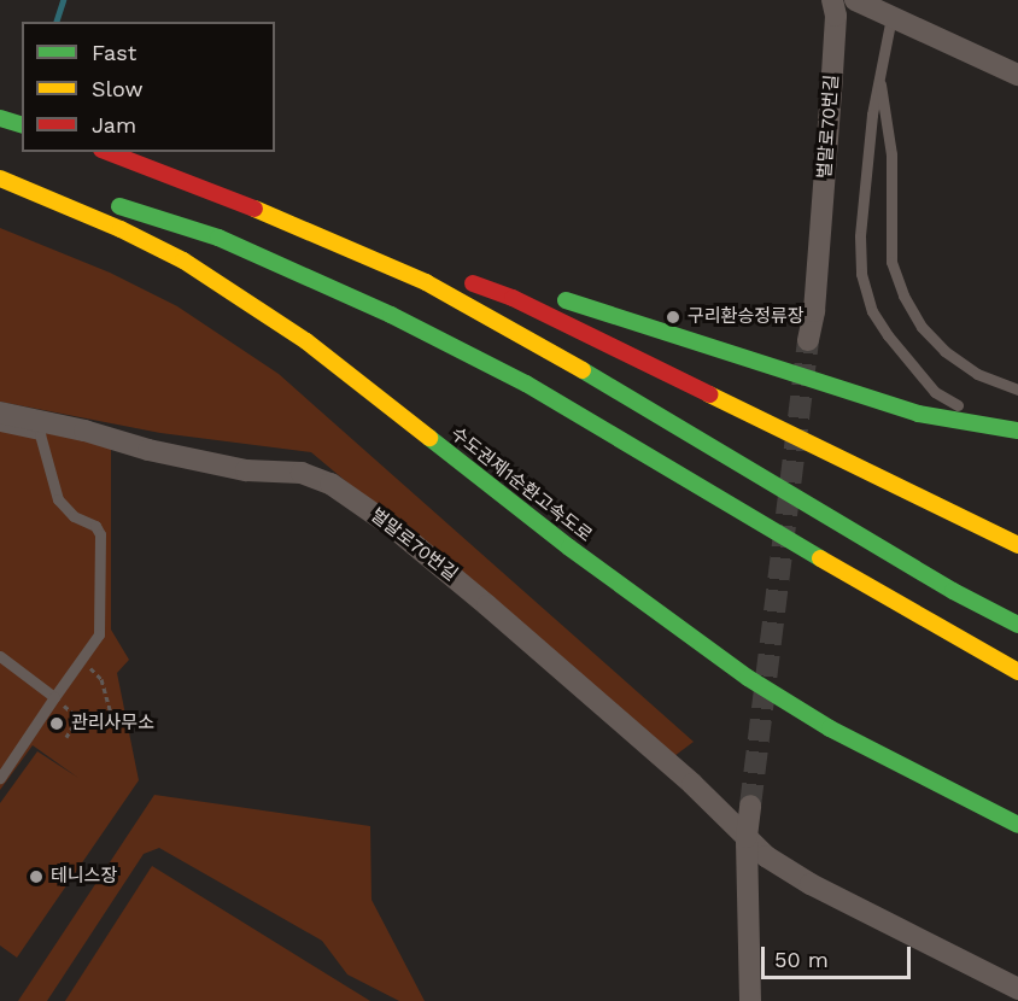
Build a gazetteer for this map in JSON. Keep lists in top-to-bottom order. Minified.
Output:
{"streets":{"highway":["수도권제1순환고속도로"],"street":["벌말로70번길"]},"places":["구리환승정류장","관리사무소","테니스장"],"legend":["Fast","Slow","Jam"],"scale_bar":"50 m"}
